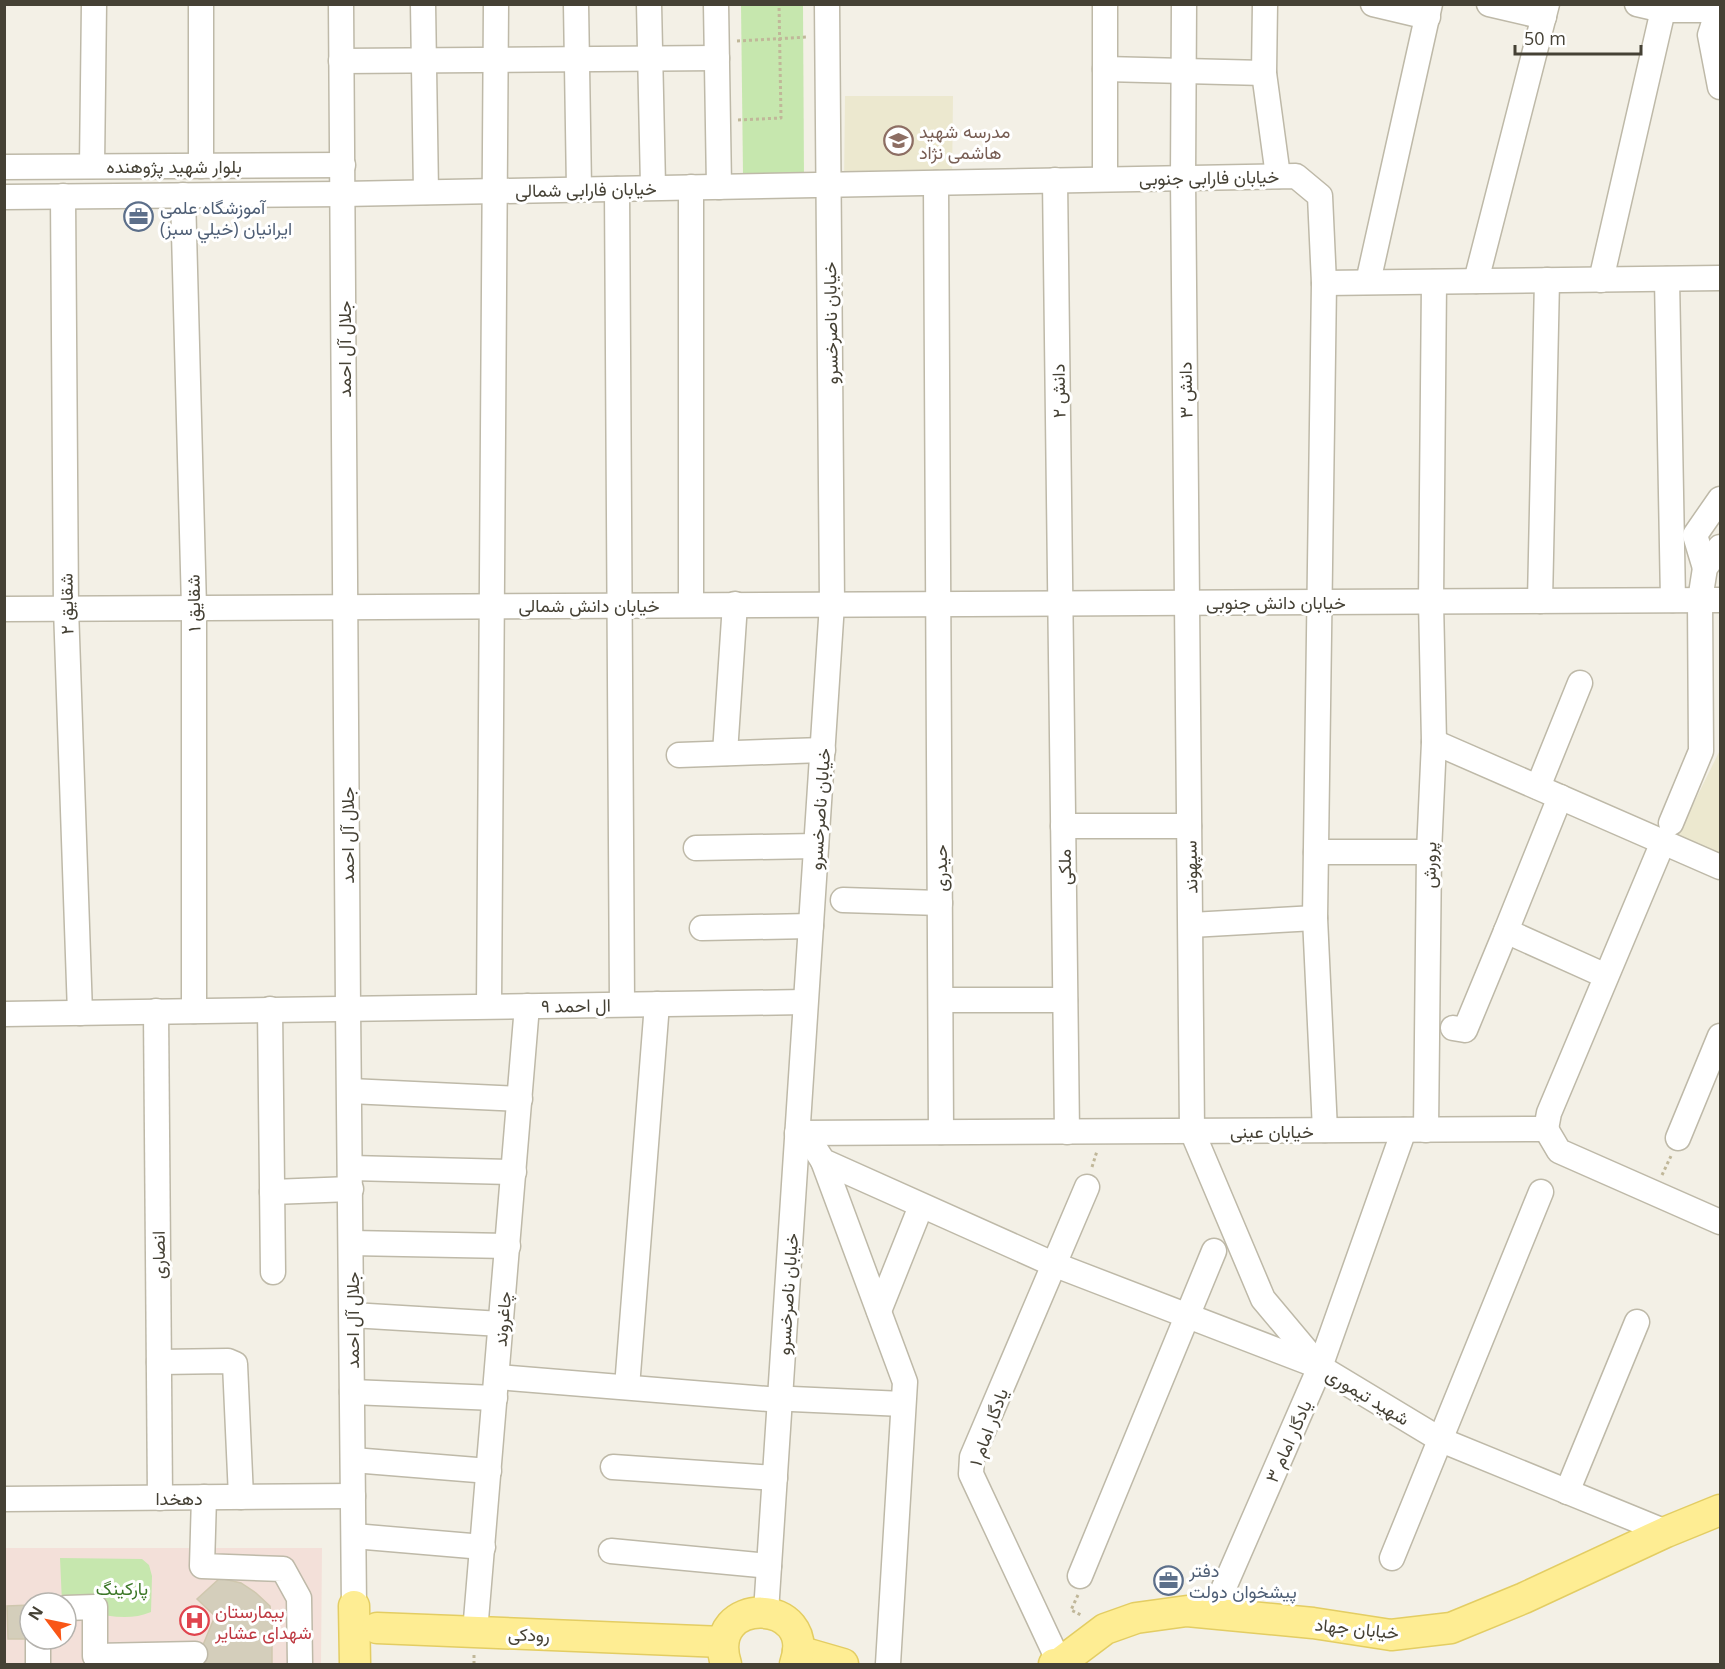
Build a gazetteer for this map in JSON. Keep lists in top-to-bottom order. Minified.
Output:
{"streets":{"main road":["جلال آل احمد","خیابان جهاد","رودکی"],"street":["بلوار شهید پژوهنده","خیابان فارابی جنوبی","خیابان فارابی شمالی","خیابان ناصرخسرو","دانش ۳","دانش ۲","خیابان دانش جنوبی","شقایق ۱","شقایق ۲","خیابان دانش شمالی","پرورش","ملکی","سپهوند","حیدری","ال احمد ۹","خیابان عینی","انصاری","چاغروند","شهید تیموری","یادگار امام ۱","یادگار امام ۳","دهخدا"]},"crossings":[["بلوار شهید پژوهنده","خیابان فارابی شمالی"],["بلوار شهید پژوهنده","جلال آل احمد"],["بلوار شهید پژوهنده","شقایق ۱"],["بلوار شهید پژوهنده","شقایق ۲"],["خیابان فارابی جنوبی","خیابان فارابی شمالی"],["خیابان فارابی جنوبی","خیابان ناصرخسرو"],["خیابان فارابی جنوبی","دانش ۳"],["خیابان فارابی جنوبی","دانش ۲"],["خیابان فارابی جنوبی","خیابان دانش جنوبی"],["خیابان فارابی جنوبی","حیدری"],["خیابان فارابی شمالی","خیابان ناصرخسرو"],["خیابان فارابی شمالی","جلال آل احمد"],["خیابان ناصرخسرو","خیابان دانش جنوبی"],["خیابان ناصرخسرو","خیابان دانش شمالی"],["خیابان ناصرخسرو","ال احمد ۹"],["خیابان ناصرخسرو","خیابان عینی"],["جلال آل احمد","خیابان دانش شمالی"],["جلال آل احمد","ال احمد ۹"],["جلال آل احمد","دهخدا"],["دانش ۳","خیابان دانش جنوبی"],["دانش ۳","سپهوند"],["دانش ۲","خیابان دانش جنوبی"],["دانش ۲","ملکی"],["خیابان دانش جنوبی","خیابان دانش شمالی"],["خیابان دانش جنوبی","پرورش"],["خیابان دانش جنوبی","ملکی"],["خیابان دانش جنوبی","سپهوند"],["خیابان دانش جنوبی","حیدری"],["شقایق ۱","خیابان دانش شمالی"],["شقایق ۱","ال احمد ۹"],["شقایق ۲","خیابان دانش شمالی"],["شقایق ۲","ال احمد ۹"],["پرورش","خیابان عینی"],["پرورش","یادگار امام ۳"],["ملکی","خیابان عینی"],["سپهوند","خیابان عینی"],["سپهوند","شهید تیموری"],["حیدری","خیابان عینی"],["ال احمد ۹","انصاری"],["ال احمد ۹","چاغروند"],["خیابان عینی","شهید تیموری"],["خیابان عینی","یادگار امام ۳"],["انصاری","دهخدا"],["چاغروند","رودکی"],["شهید تیموری","یادگار امام ۳"],["شهید تیموری","خیابان جهاد"],["یادگار امام ۱","خیابان جهاد"],["یادگار امام ۳","خیابان جهاد"]],"parks":["پارکینگ"],"places":{"school or university":["مدرسه شهید ه‍اشمی نژاد"],"office":["آموزشگاه علمی ایرانیان (خيلي سبز)","دفتر پیشخوان دولت"],"hospital":["بیمارستان شهدای عشایر"]},"scale_bar":"50 m","north":"top left"}
